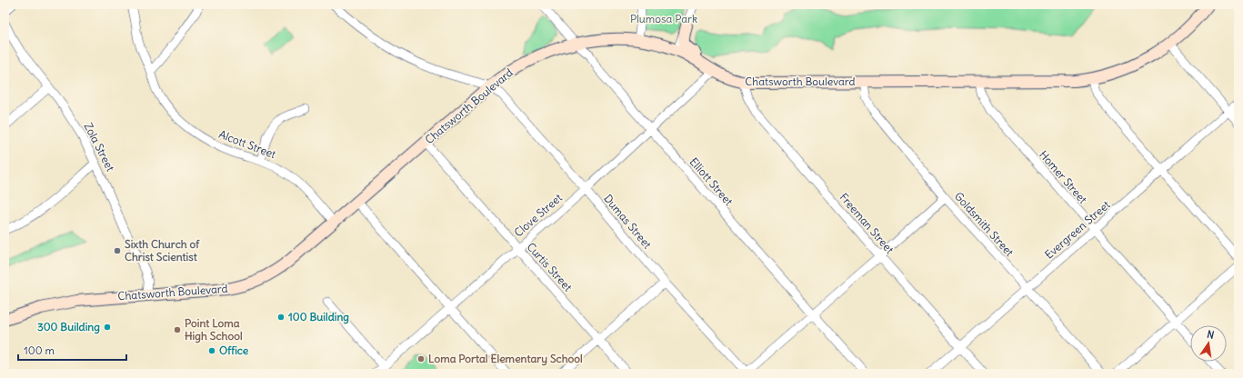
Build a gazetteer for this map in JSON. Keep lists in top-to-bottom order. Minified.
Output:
{"streets":{"main road":["Chatsworth Boulevard"],"street":["Alcott Street","Zola Street","Homer Street","Elliott Street","Clove Street","Dumas Street","Freeman Street","Goldsmith Street","Evergreen Street","Curtis Street"]},"crossings":[["Chatsworth Boulevard","Alcott Street"],["Chatsworth Boulevard","Zola Street"],["Chatsworth Boulevard","Homer Street"],["Chatsworth Boulevard","Elliott Street"],["Chatsworth Boulevard","Clove Street"],["Chatsworth Boulevard","Dumas Street"],["Chatsworth Boulevard","Freeman Street"],["Chatsworth Boulevard","Goldsmith Street"],["Chatsworth Boulevard","Curtis Street"],["Homer Street","Evergreen Street"],["Elliott Street","Clove Street"],["Clove Street","Dumas Street"],["Clove Street","Curtis Street"],["Freeman Street","Evergreen Street"],["Goldsmith Street","Evergreen Street"]],"parks":["Plumosa Park"],"places":["Sixth Church of Christ Scientist","100 Building","300 Building","Point Loma High School","Office","Loma Portal Elementary School"],"scale_bar":"100 m","north":"top"}
